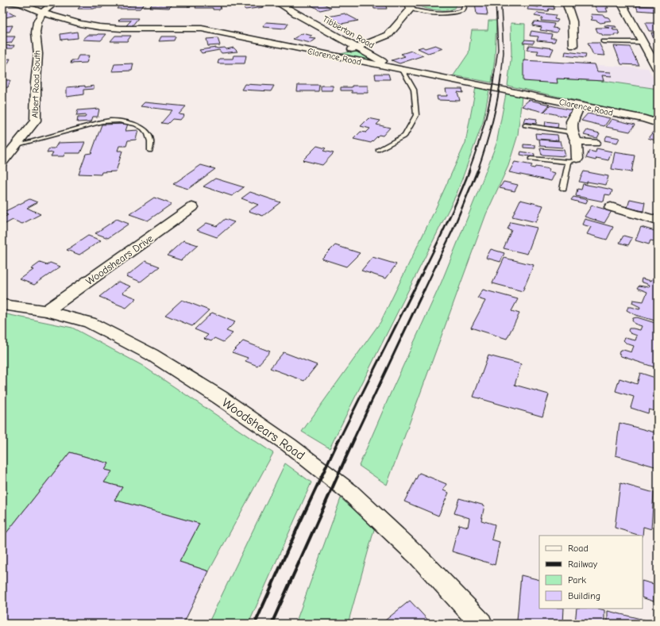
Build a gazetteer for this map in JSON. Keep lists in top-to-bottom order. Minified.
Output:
{"streets":{"street":["Tibberton Road","Clarence Road","Albert Road South","Woodshears Drive","Woodshears Road"]},"crossings":[["Tibberton Road","Clarence Road"],["Clarence Road","Albert Road South"],["Woodshears Drive","Woodshears Road"]],"legend":["Road","Railway","Park","Building"]}
